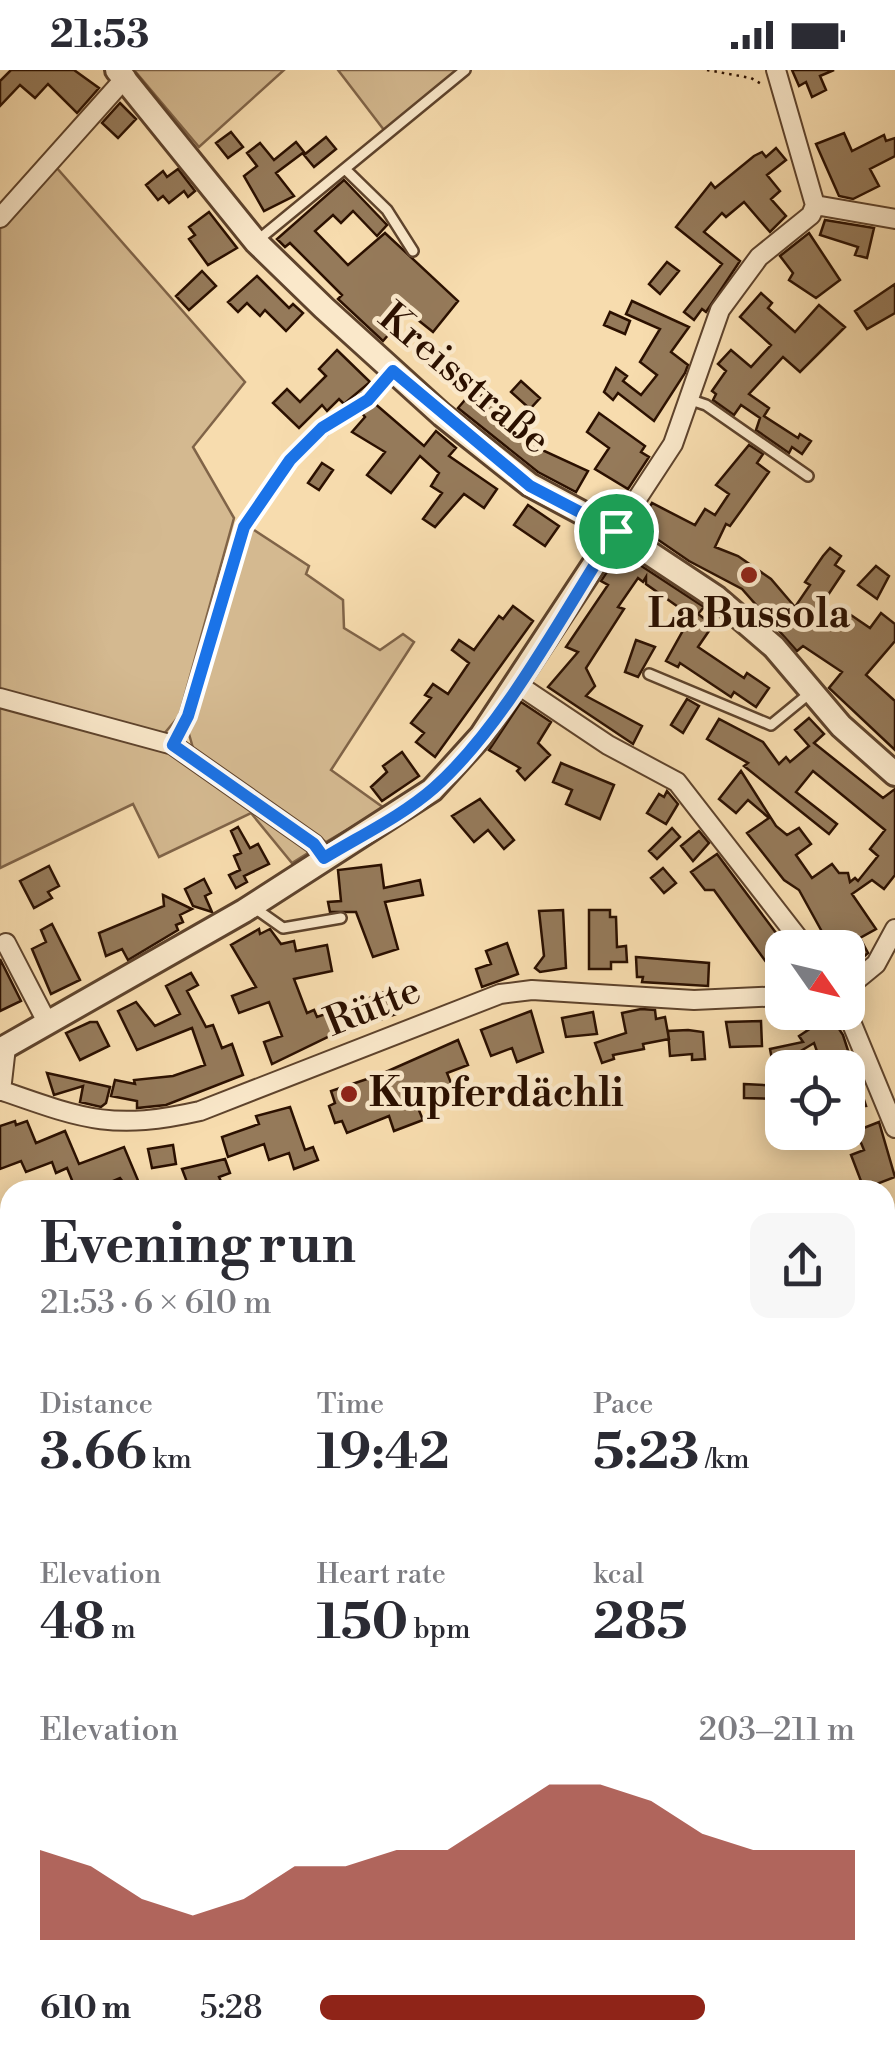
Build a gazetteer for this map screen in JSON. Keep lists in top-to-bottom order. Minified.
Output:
{"streets":{"street":["Kreisstraße","Rütte"]},"places":["La Bussola","Kupferdächli"],"north":"bottom right","page":{"status":"21:53","heading":["Evening run","21:53 · 6 × 610 m"],"stats":[["Distance","3.66 km"],["Time","19:42"],["Pace","5:23 /km"],["Elevation","48 m"],["Heart rate","150 bpm"],["kcal","285"]],"chart":["Elevation","203–211 m"],"list":[{"name":"610 m","note":"5:28"}]}}
